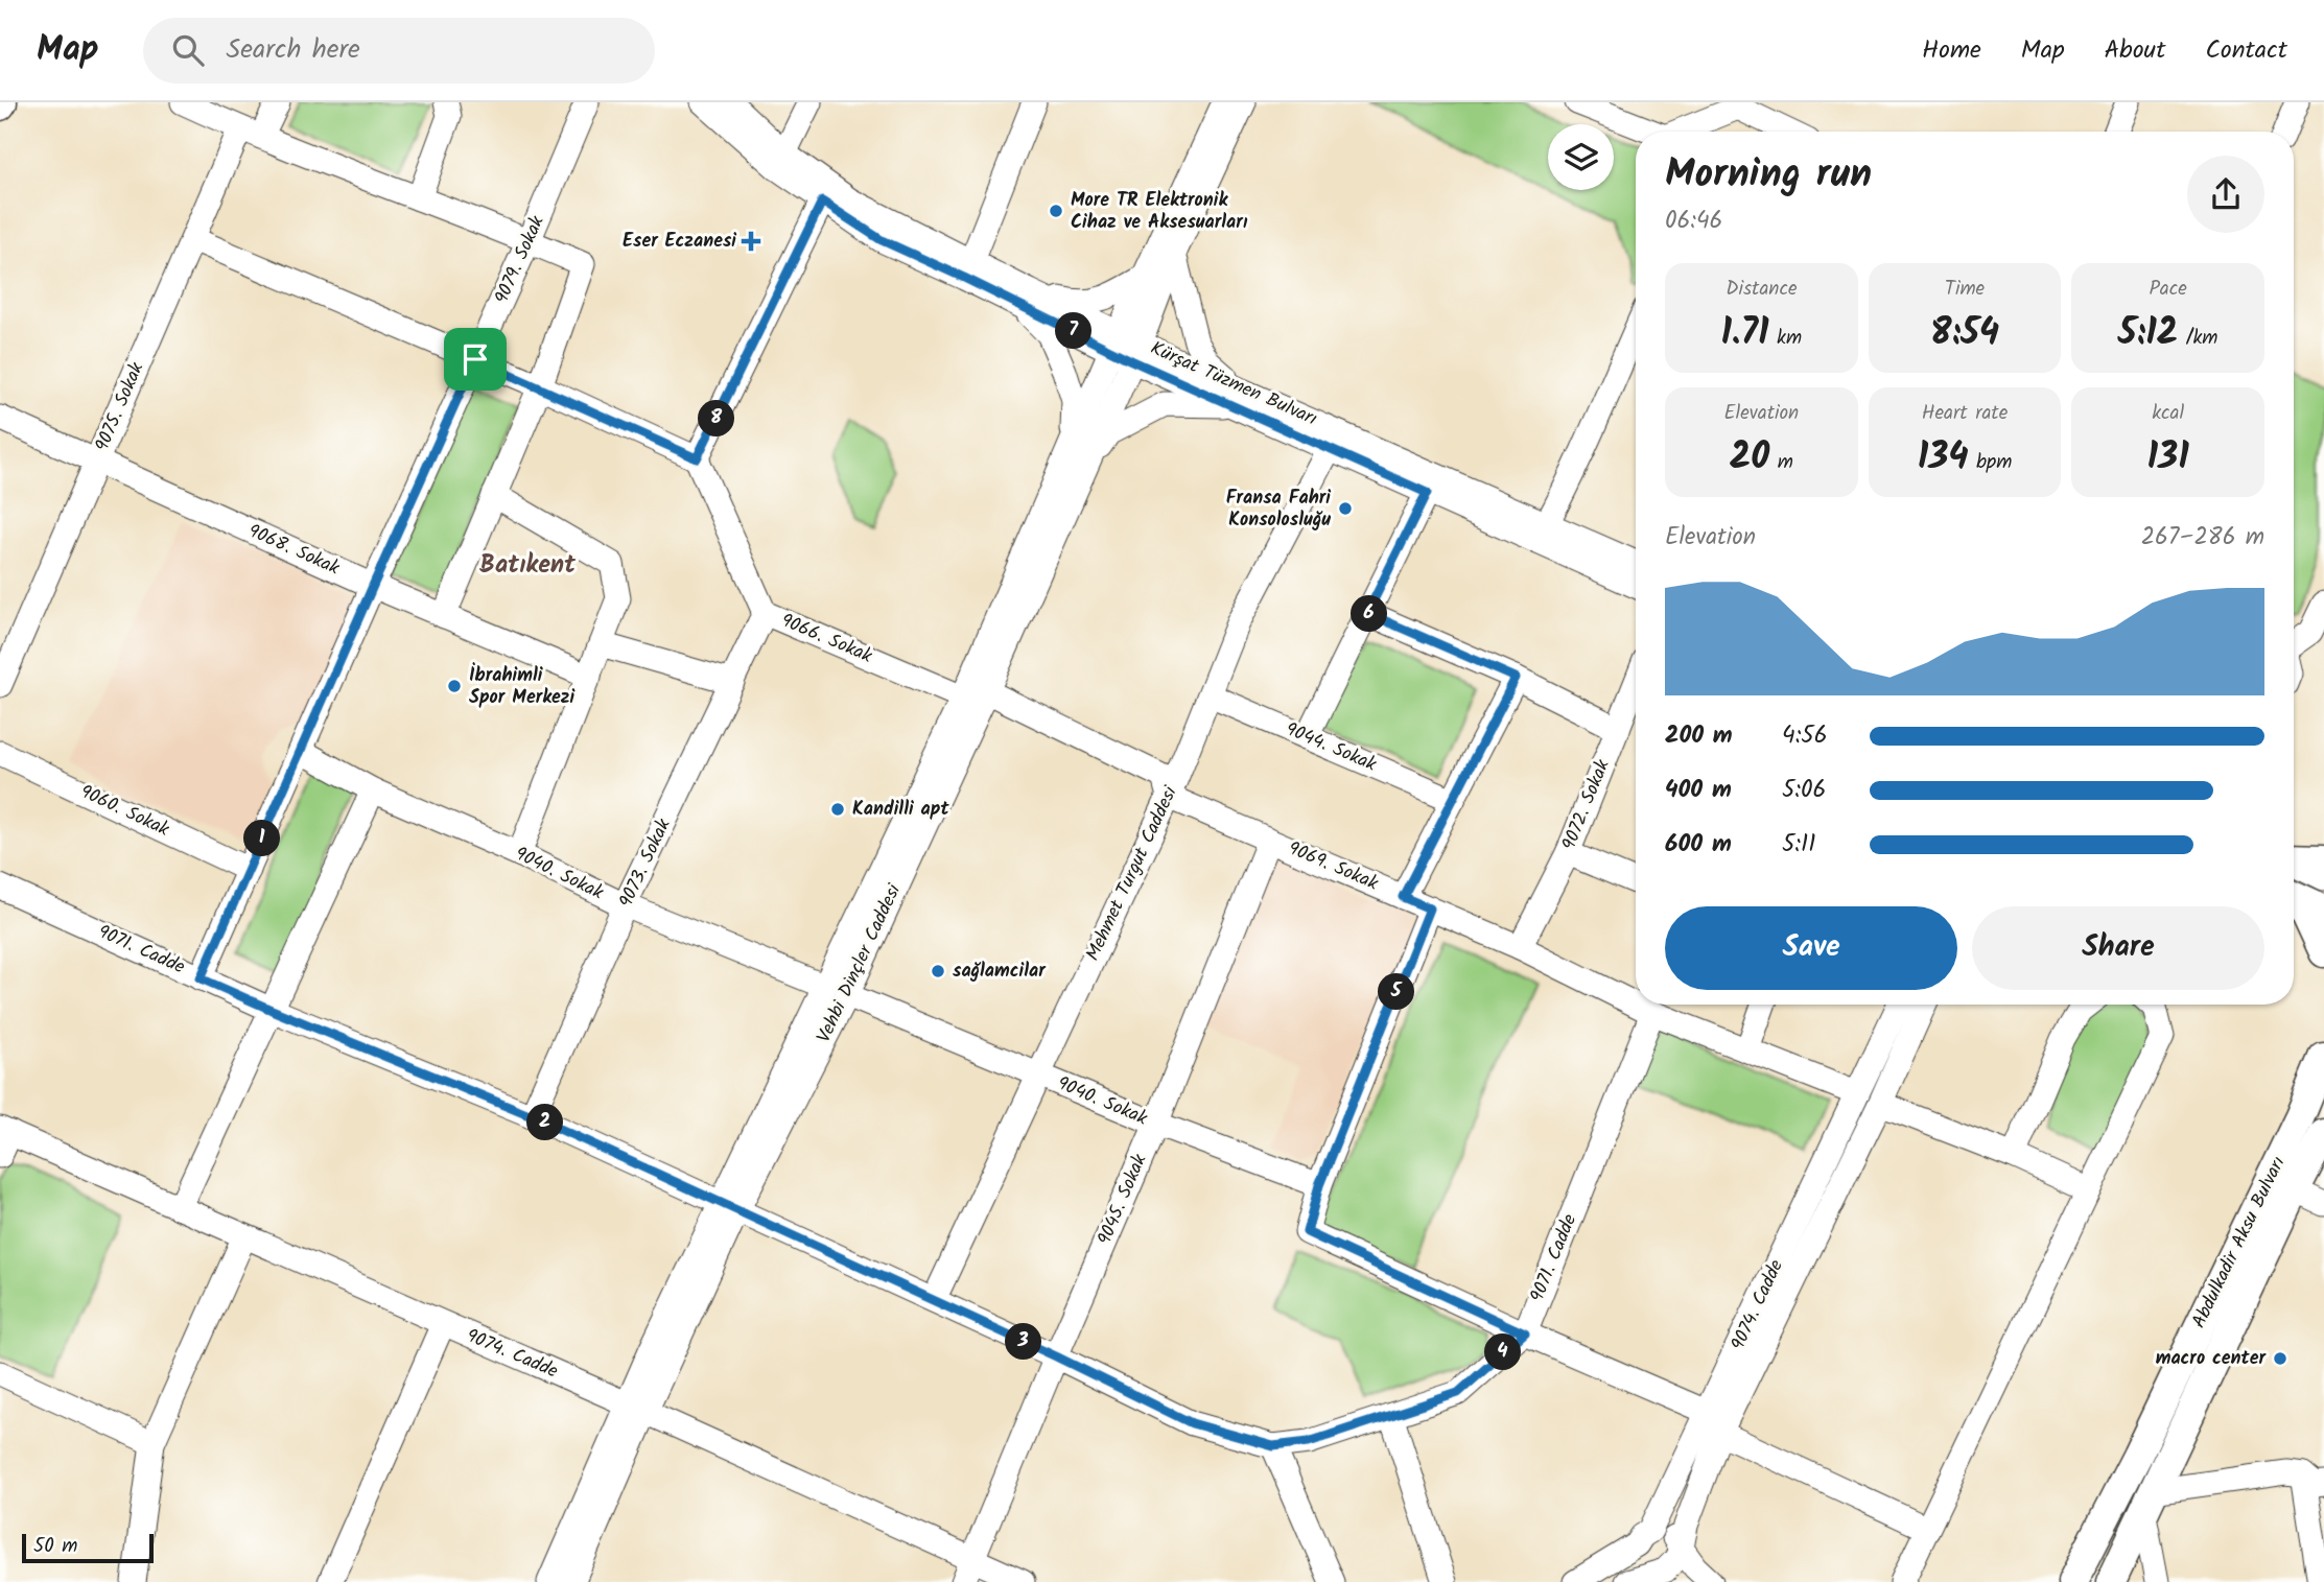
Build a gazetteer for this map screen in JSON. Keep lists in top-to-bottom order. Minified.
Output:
{"streets":{"main road":["Abdulkadir Aksu Bulvarı"],"street":["9079. Sokak","Kürşat Tüzmen Bulvarı","9075. Sokak","9068. Sokak","9066. Sokak","9044. Sokak","9072. Sokak","9060. Sokak","9073. Sokak","9069. Sokak","9040. Sokak","Mehmet Turgut Caddesi","9071. Cadde","Vehbi Dinçler Caddesi","9045. Sokak","9074. Cadde"]},"crossings":[["9079. Sokak","9068. Sokak"],["9079. Sokak","9060. Sokak"],["9079. Sokak","9040. Sokak"],["9079. Sokak","9071. Cadde"],["Kürşat Tüzmen Bulvarı","Mehmet Turgut Caddesi"],["Kürşat Tüzmen Bulvarı","Vehbi Dinçler Caddesi"],["9075. Sokak","9068. Sokak"],["9066. Sokak","9073. Sokak"],["9044. Sokak","Mehmet Turgut Caddesi"],["9072. Sokak","9069. Sokak"],["9073. Sokak","9040. Sokak"],["9073. Sokak","9071. Cadde"],["9069. Sokak","Mehmet Turgut Caddesi"],["9069. Sokak","9071. Cadde"],["9069. Sokak","9045. Sokak"],["9069. Sokak","9074. Cadde"],["9040. Sokak","Mehmet Turgut Caddesi"],["9040. Sokak","Vehbi Dinçler Caddesi"],["9040. Sokak","9045. Sokak"],["Mehmet Turgut Caddesi","9071. Cadde"],["9071. Cadde","Vehbi Dinçler Caddesi"],["9071. Cadde","9045. Sokak"],["9045. Sokak","9074. Cadde"]],"districts":["Batıkent"],"places":{"other":["More TR Elektronik Cihaz ve Aksesuarları","Fransa Fahri Konsolosluğu","İbrahimli Spor Merkezi","Kandilli apt","sağlamcilar","macro center"],"health":["Eser Eczanesi"]},"scale_bar":"50 m","page":{"header":"Map","search":"Search here","nav":["Home","Map","About","Contact"],"heading":["Morning run","06:46"],"stats":[["Distance","1.71 km"],["Time","8:54"],["Pace","5:12 /km"],["Elevation","20 m"],["Heart rate","134 bpm"],["kcal","131"]],"pins":["7","8","6","1","5","2","3","4"],"chart":["Elevation","267–286 m"],"list":[{"name":"200 m","note":"4:56"},{"name":"400 m","note":"5:06"},{"name":"600 m","note":"5:11"}],"buttons":["Save","Share"],"scale":"50 m"}}
